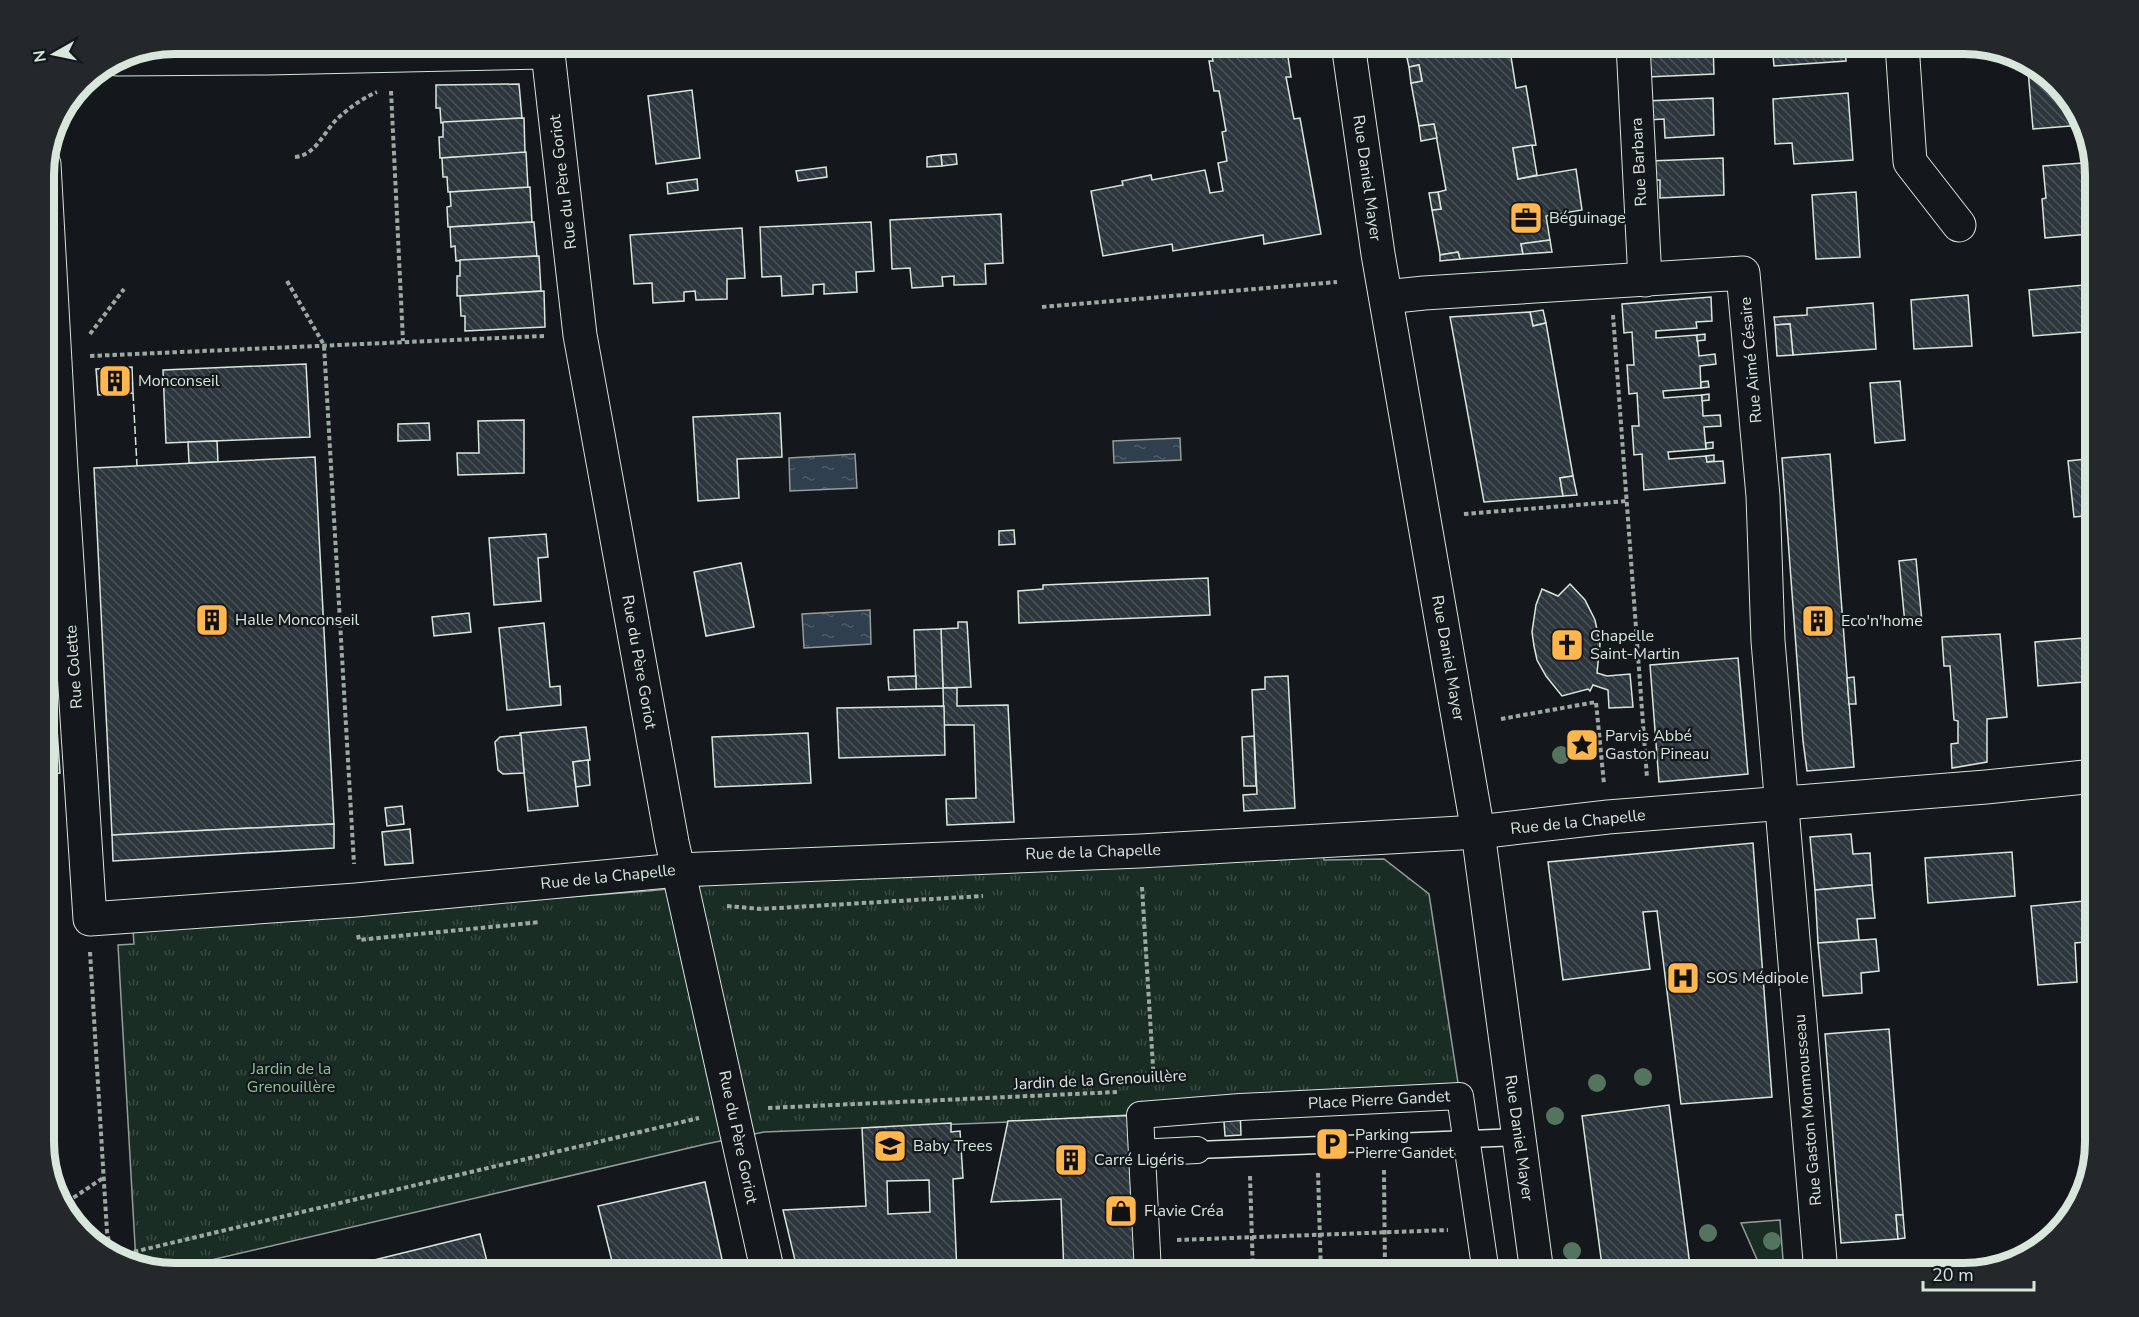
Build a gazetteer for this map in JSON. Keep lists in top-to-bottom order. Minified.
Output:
{"streets":{"street":["Rue Barbara","Rue Daniel Mayer","Rue du Père Goriot","Rue Aimé Césaire","Rue Colette","Rue de la Chapelle","Place Pierre Gandet","Rue Gaston Monmousseau"],"path":["Jardin de la Grenouillère"]},"crossings":[["Rue Barbara","Rue Aimé Césaire"],["Rue Daniel Mayer","Rue Aimé Césaire"],["Rue Daniel Mayer","Rue de la Chapelle"],["Rue du Père Goriot","Rue de la Chapelle"],["Rue du Père Goriot","Jardin de la Grenouillère"],["Rue Aimé Césaire","Rue de la Chapelle"],["Rue Aimé Césaire","Rue Gaston Monmousseau"],["Rue Colette","Rue de la Chapelle"],["Rue de la Chapelle","Rue Gaston Monmousseau"]],"parks":["Jardin de la Grenouillère"],"places":{"office":["Béguinage"],"building":["Monconseil","Halle Monconseil","Eco'n'home","Carré Ligéris"],"church":["Chapelle Saint-Martin"],"place":["Parvis Abbé Gaston Pineau"],"hospital":["SOS Médipole"],"parking":["Parking Pierre Gandet"],"school or university":["Baby Trees"],"shop":["Flavie Créa"]},"scale_bar":"20 m","north":"left"}
